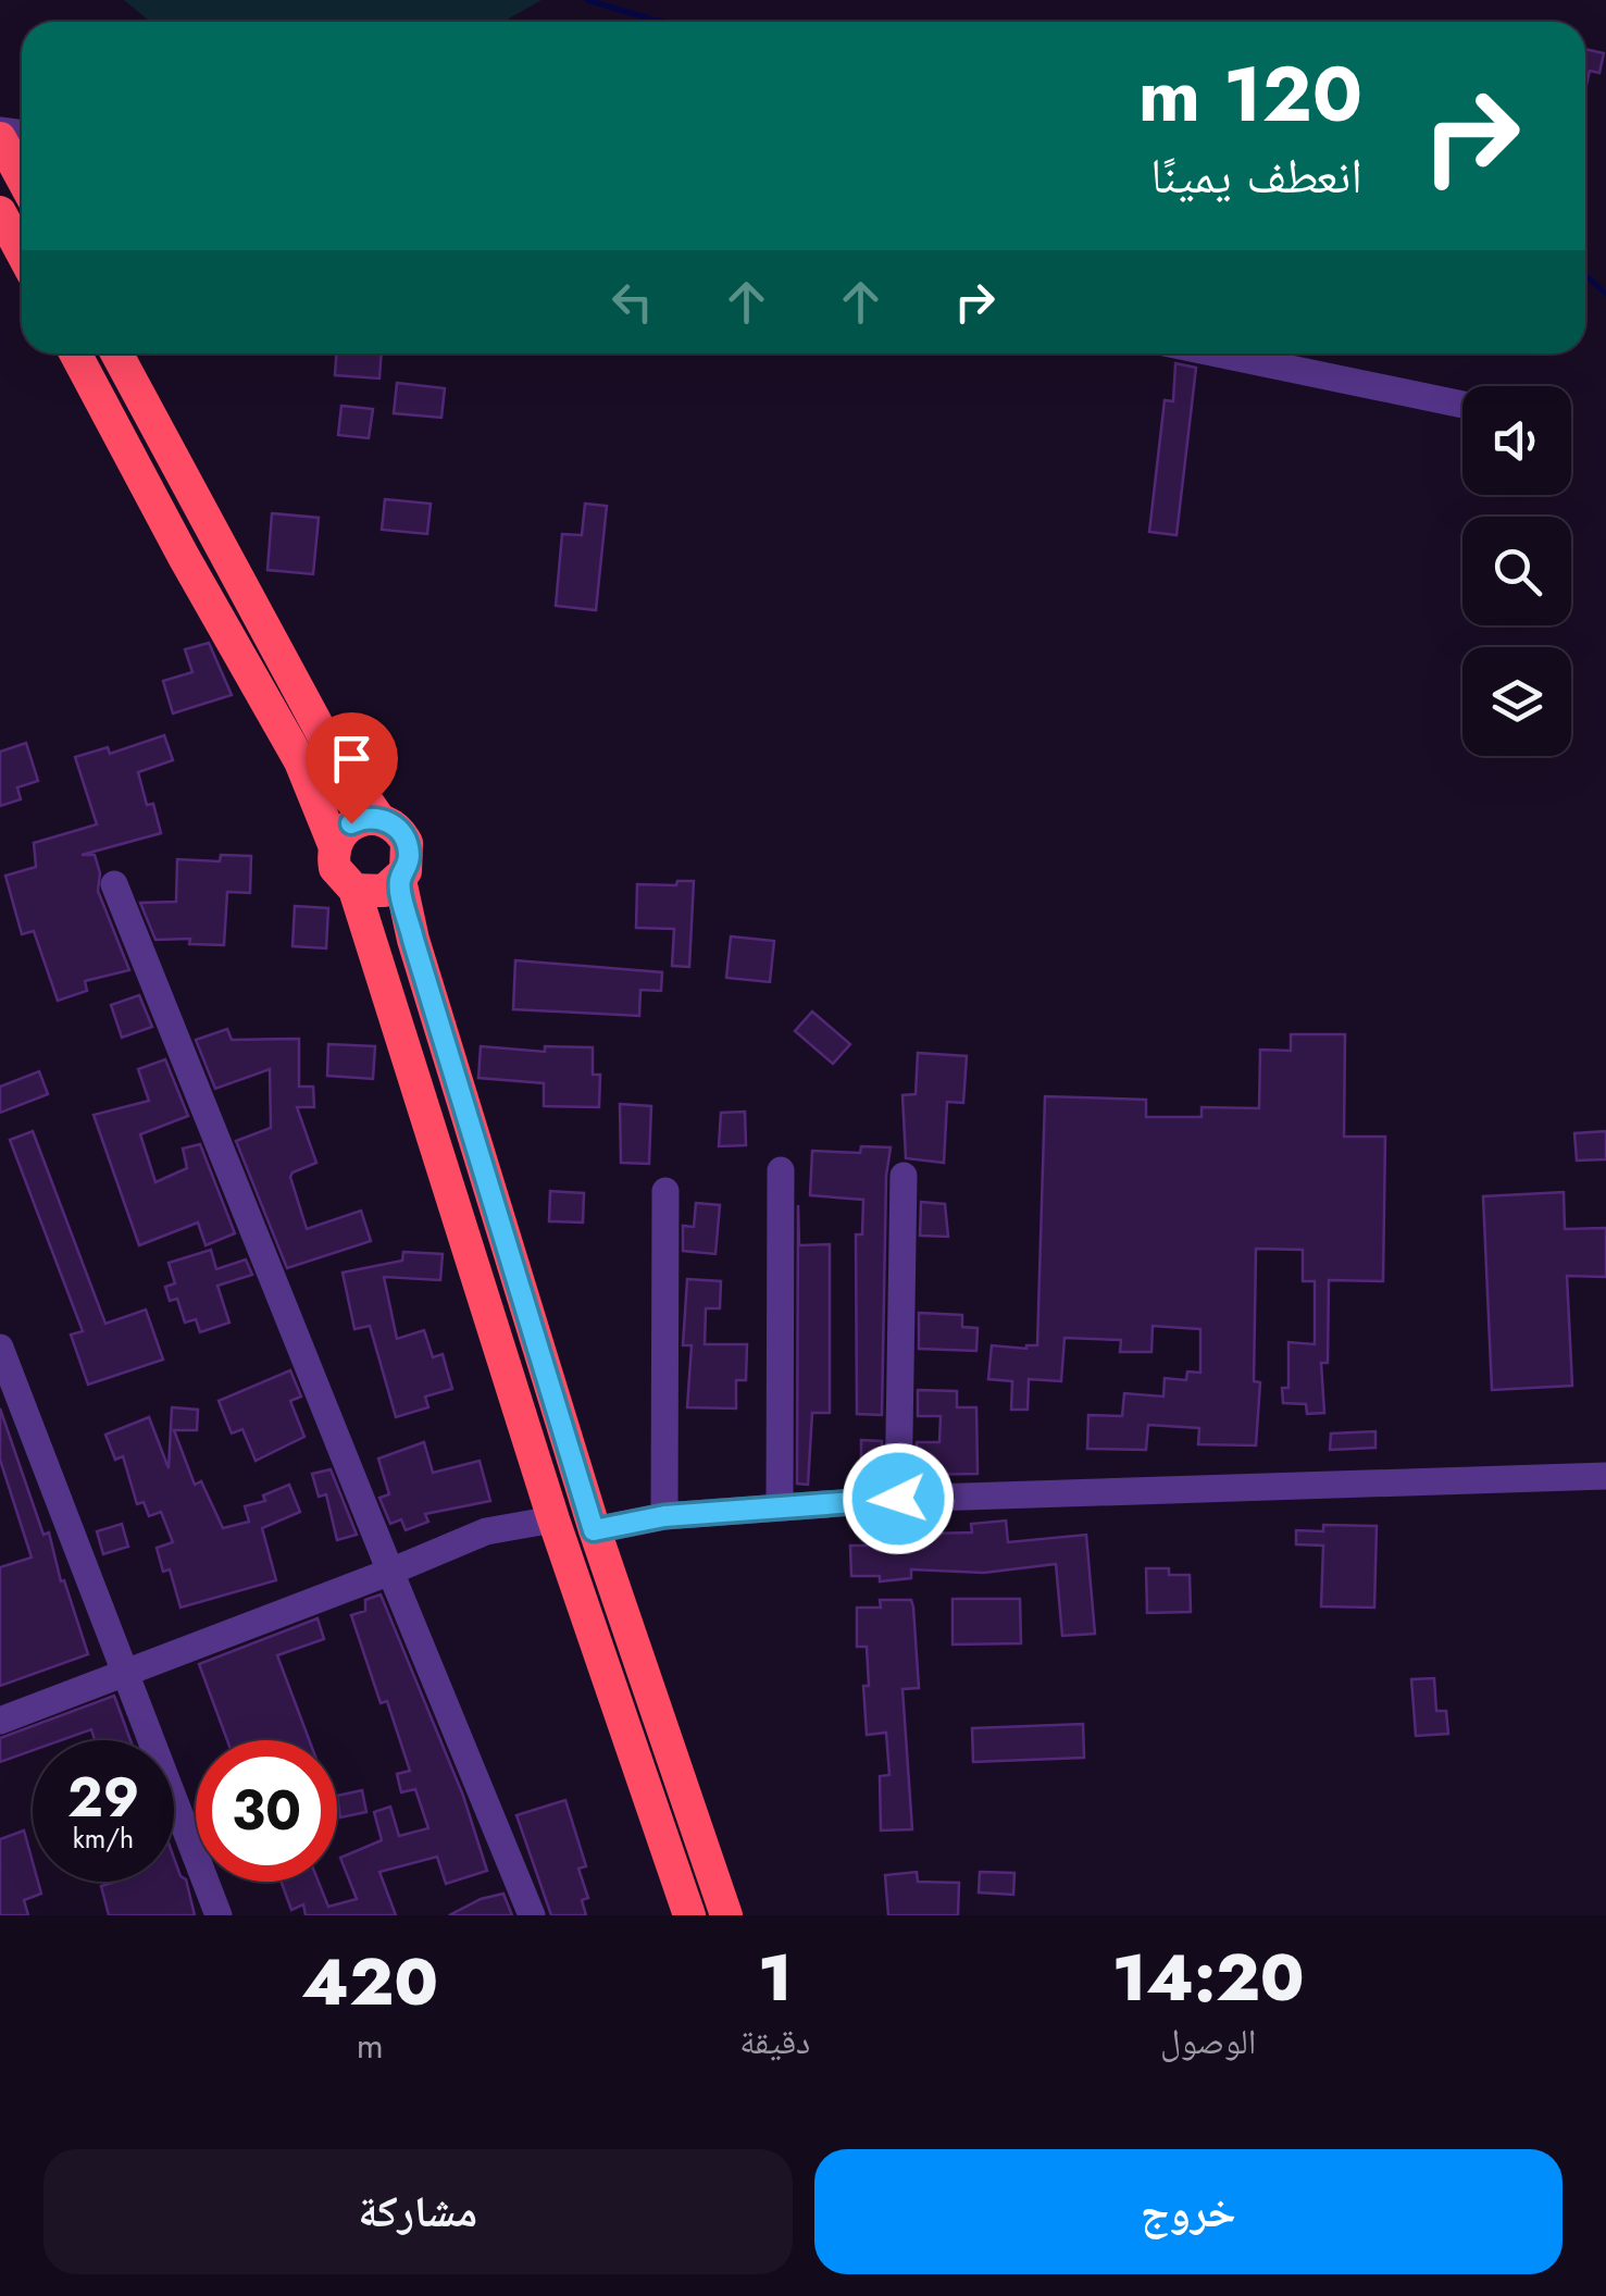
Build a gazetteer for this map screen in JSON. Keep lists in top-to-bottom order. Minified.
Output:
{"page":{"turn":["120 m","انعطف يمينًا"],"speed":"29 km/h","limit":"30","eta":["14:20","الوصول","1","دقيقة","420","m"],"buttons":["خروج","مشاركة"]}}
